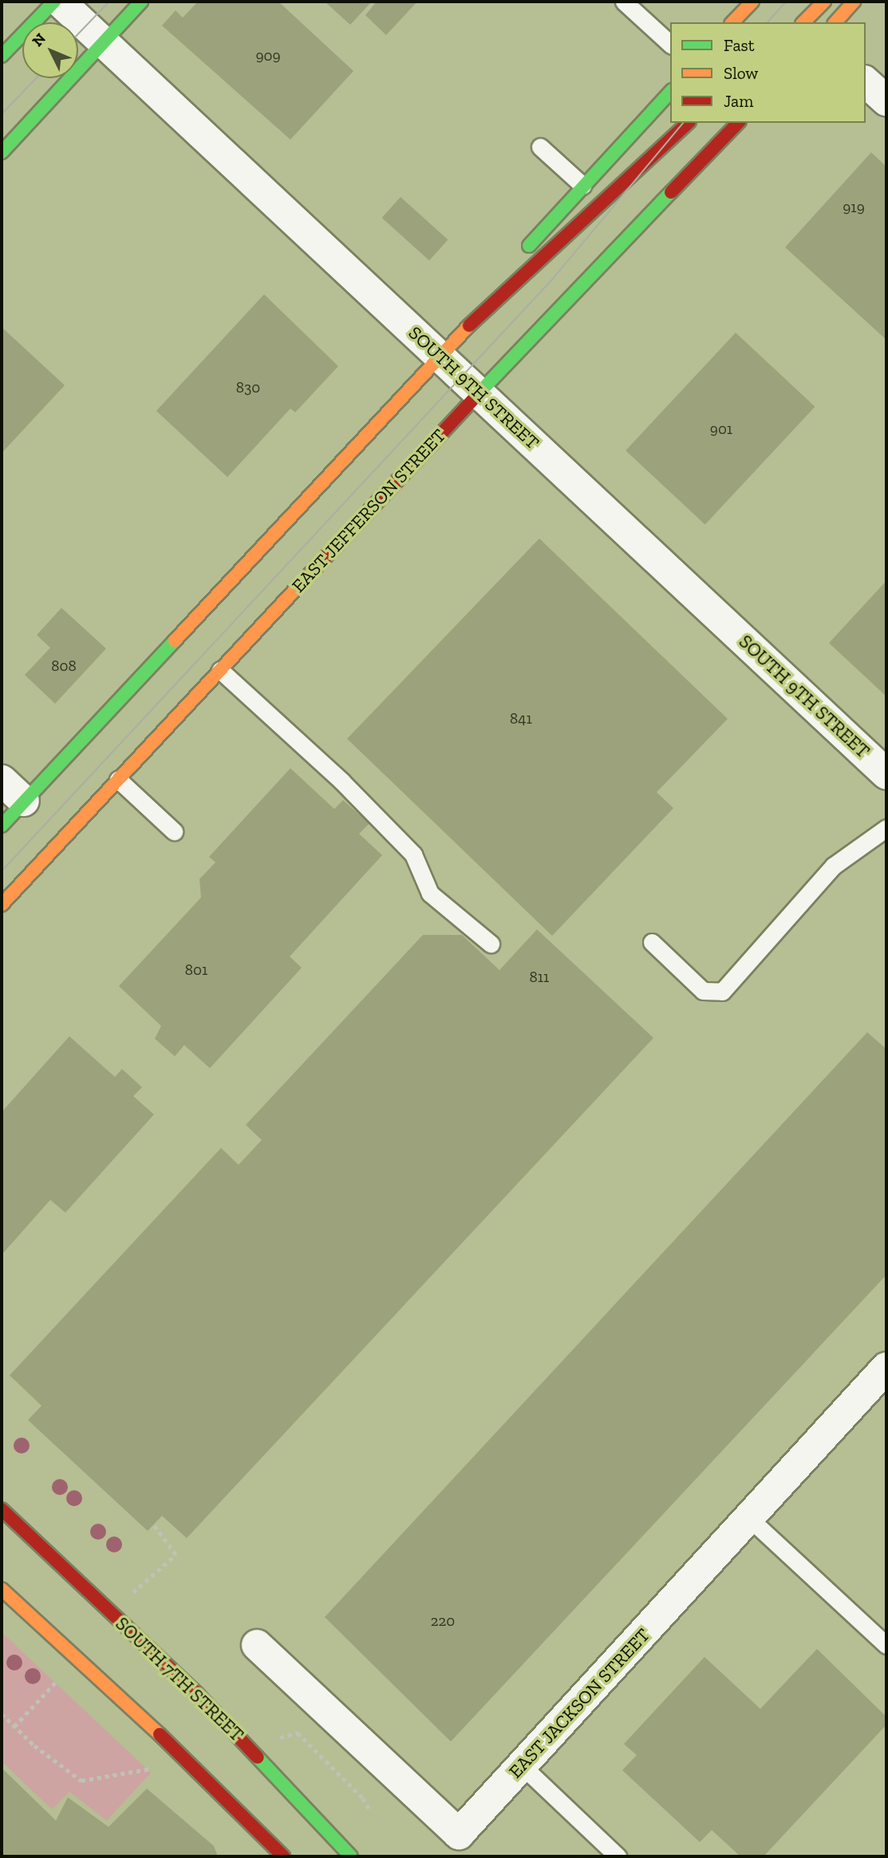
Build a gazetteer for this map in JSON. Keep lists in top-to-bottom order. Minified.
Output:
{"streets":{"main road":["EAST JEFFERSON STREET","SOUTH 7TH STREET"],"street":["SOUTH 9TH STREET","EAST JACKSON STREET"]},"crossings":[["SOUTH 9TH STREET","EAST JEFFERSON STREET"]],"house_numbers":["909","919","830","901","808","841","801","811","220"],"legend":["Fast","Slow","Jam"],"north":"top left"}
